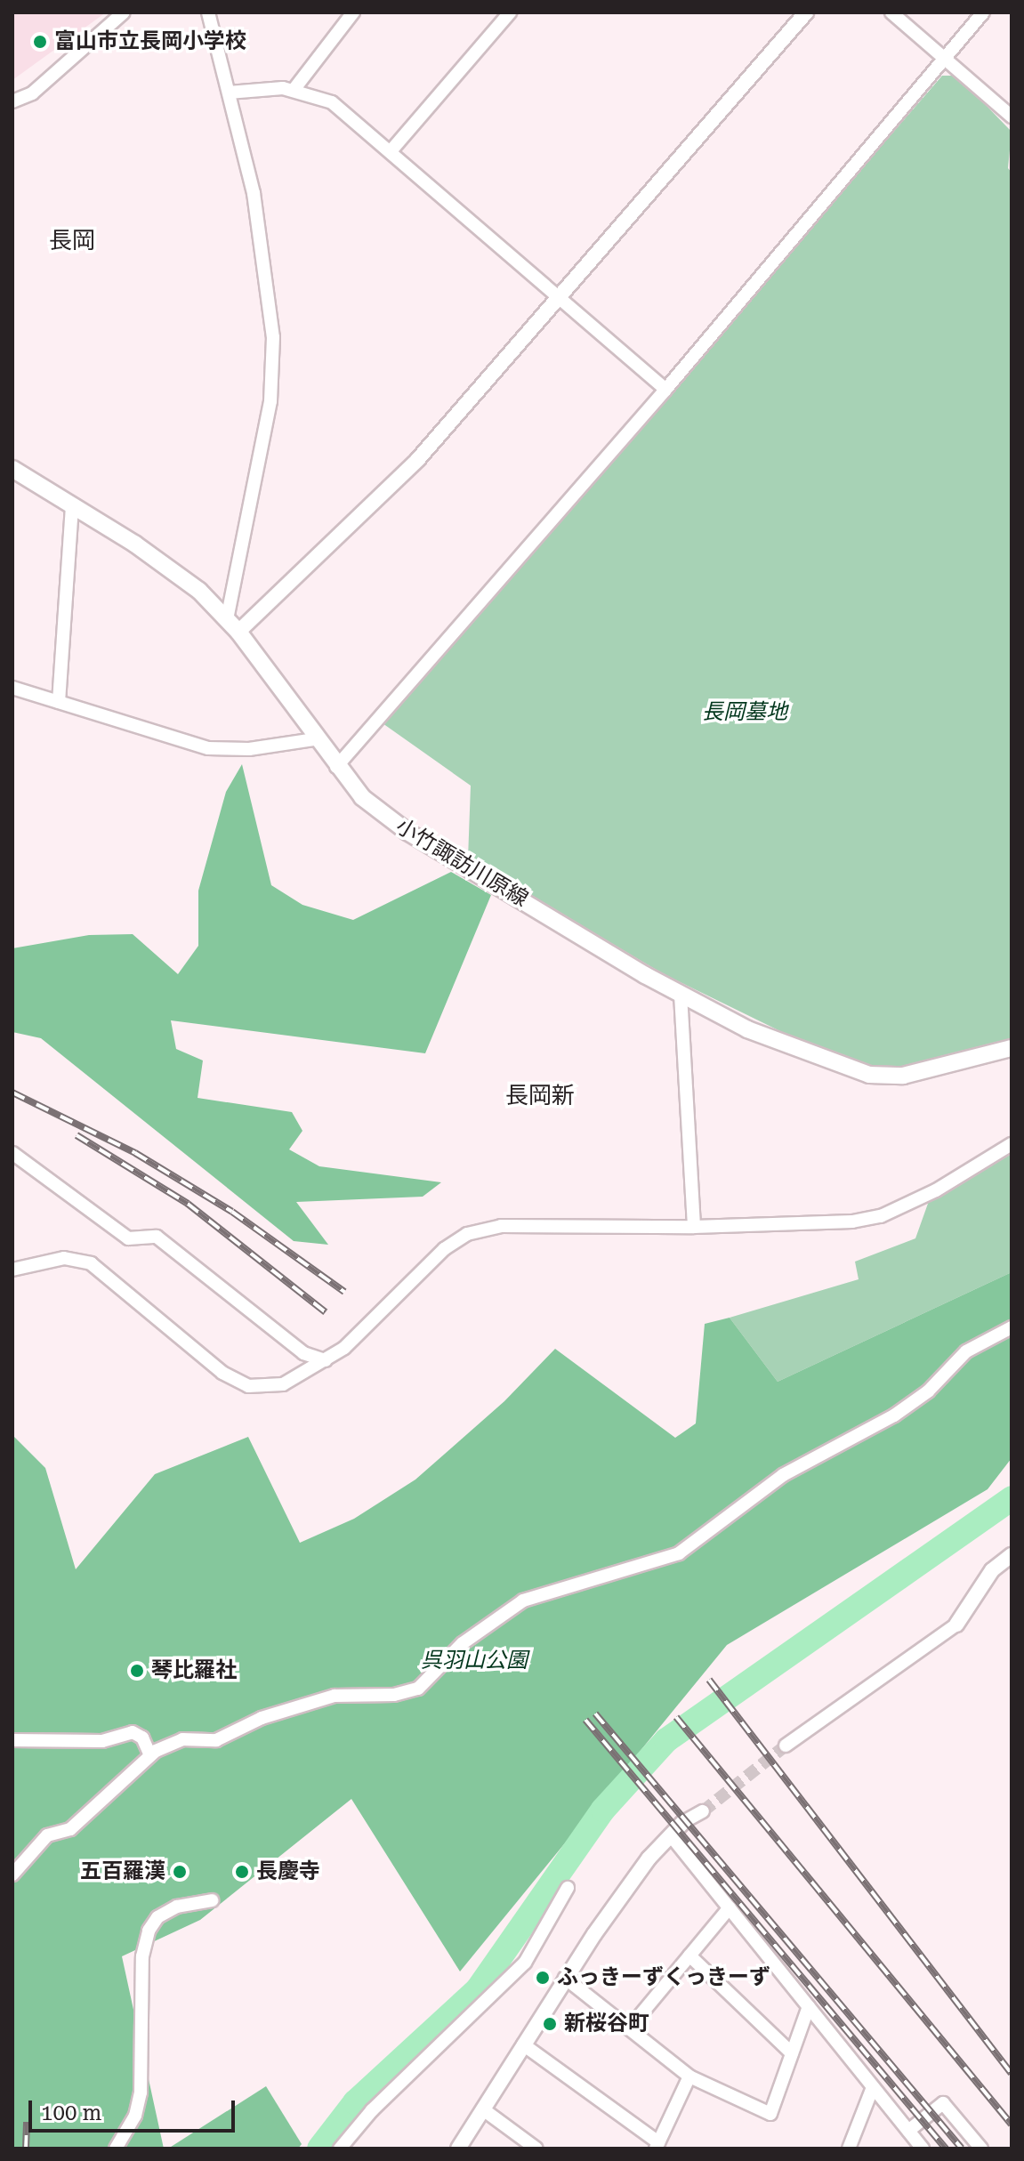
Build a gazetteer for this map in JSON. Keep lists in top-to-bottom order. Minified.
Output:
{"streets":{"main road":["小竹諏訪川原線"]},"districts":["長岡","長岡新"],"parks":["長岡墓地","呉羽山公園"],"places":["富山市立長岡小学校","琴比羅社","五百羅漢","長慶寺","ふっきーずくっきーず","新桜谷町"],"scale_bar":"100 m"}
